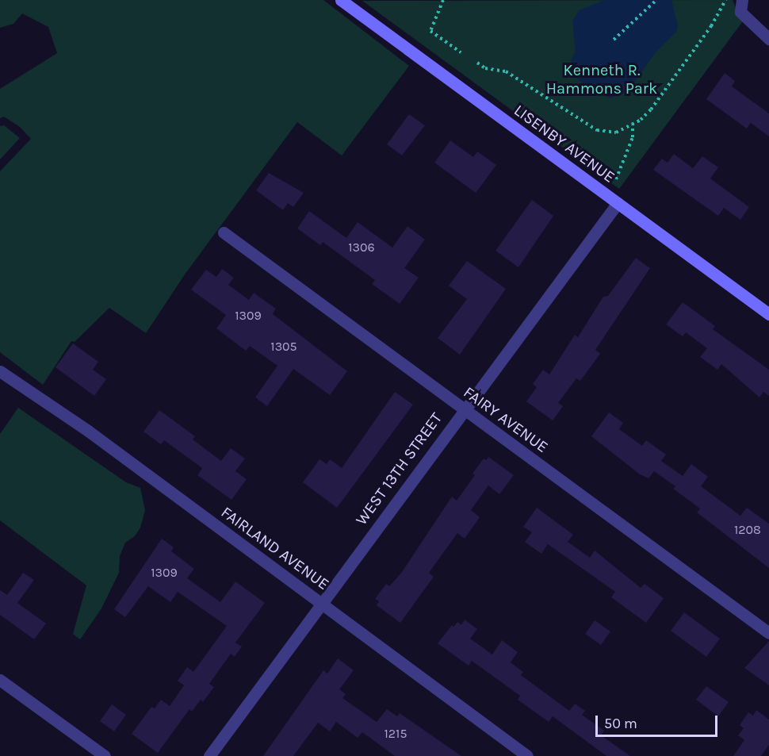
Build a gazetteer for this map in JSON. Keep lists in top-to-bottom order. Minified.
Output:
{"streets":{"main road":["LISENBY AVENUE"],"street":["FAIRY AVENUE","WEST 13TH STREET","FAIRLAND AVENUE"]},"crossings":[["LISENBY AVENUE","WEST 13TH STREET"],["FAIRY AVENUE","WEST 13TH STREET"],["WEST 13TH STREET","FAIRLAND AVENUE"]],"parks":["Kenneth R. Hammons Park"],"house_numbers":["1306","1309","1305","1208","1309","1215"],"scale_bar":"50 m"}
